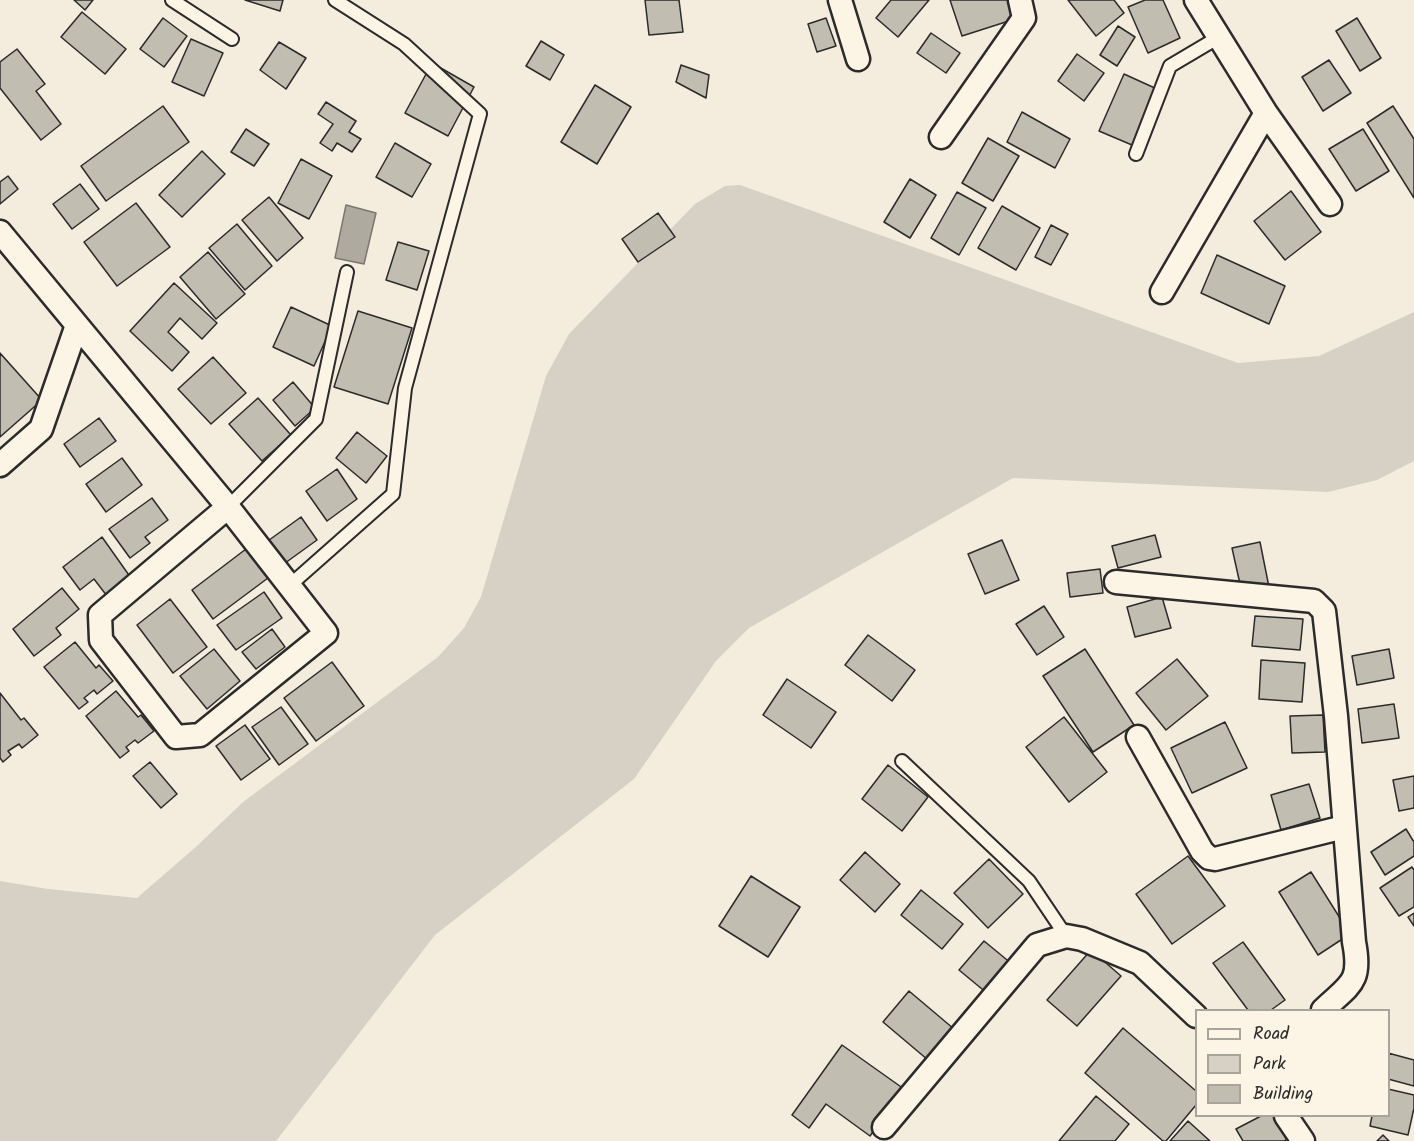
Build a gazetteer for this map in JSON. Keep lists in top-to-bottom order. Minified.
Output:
{"legend":["Road","Park","Building"]}
